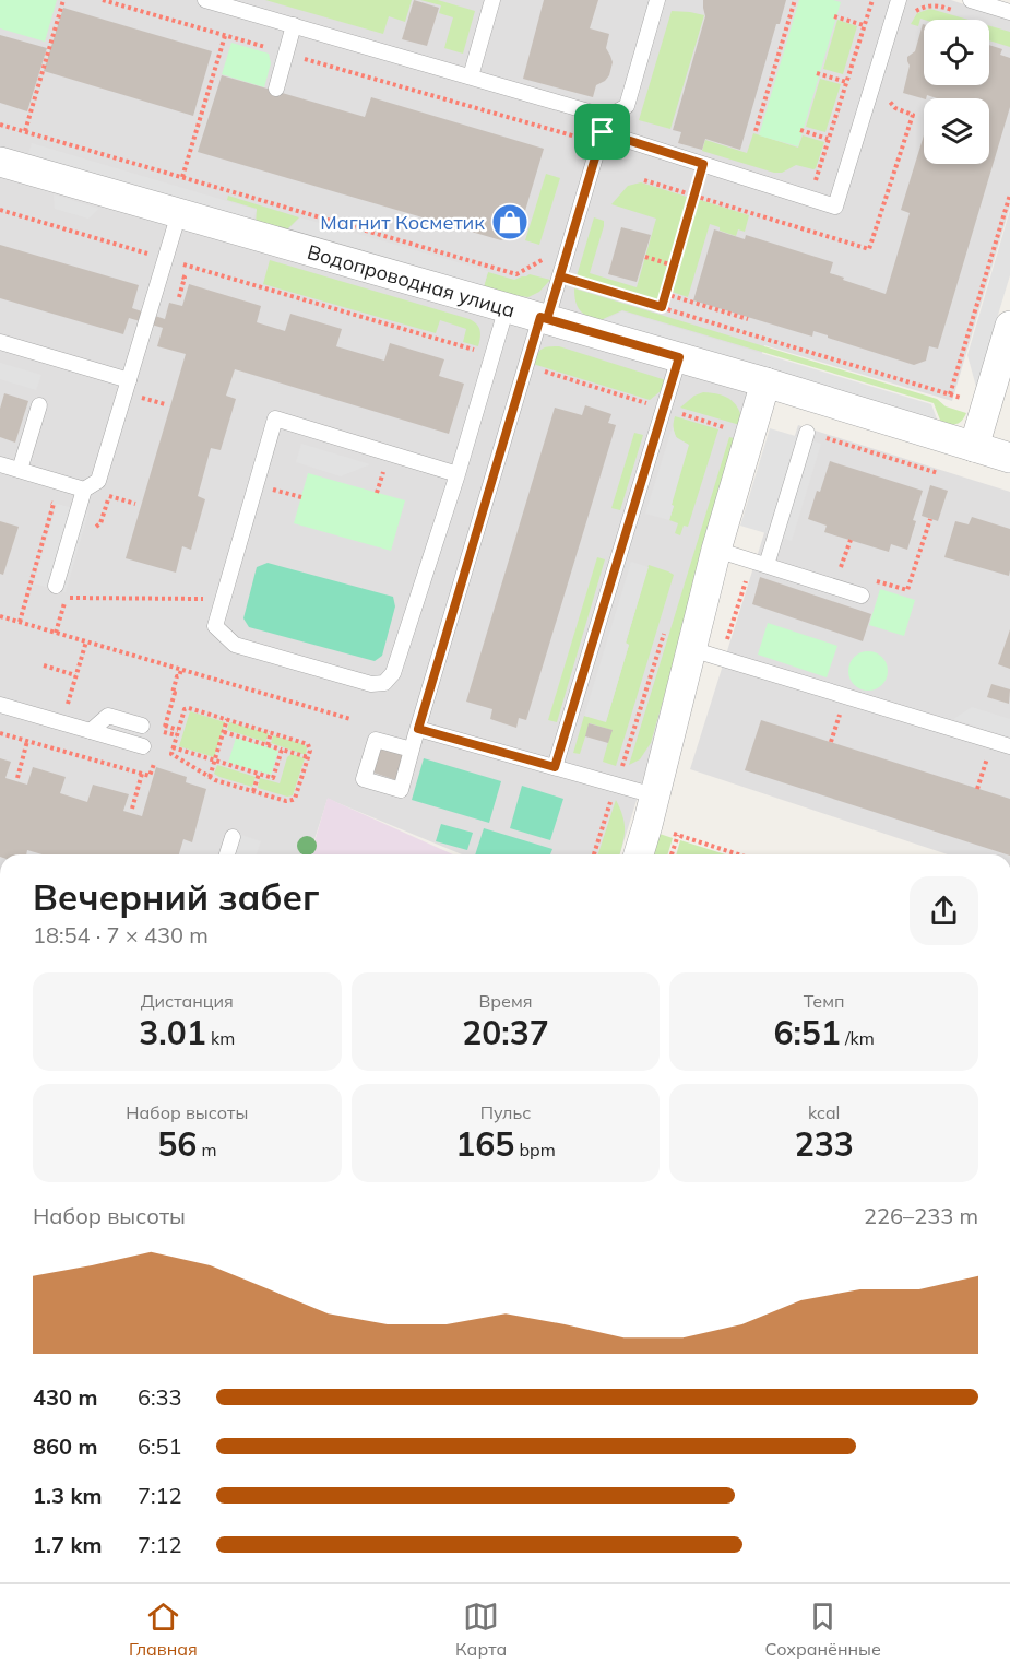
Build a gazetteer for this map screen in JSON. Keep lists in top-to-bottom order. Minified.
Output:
{"streets":{"street":["Водопроводная улица"]},"places":{"shop":["Магнит Косметик"]},"page":{"heading":["Вечерний забег","18:54 · 7 × 430 m"],"stats":[["Дистанция","3.01 km"],["Время","20:37"],["Темп","6:51 /km"],["Набор высоты","56 m"],["Пульс","165 bpm"],["kcal","233"]],"chart":["Набор высоты","226–233 m"],"list":[{"name":"430 m","note":"6:33"},{"name":"860 m","note":"6:51"},{"name":"1.3 km","note":"7:12"},{"name":"1.7 km","note":"7:12"}],"tabs":["Главная","Карта","Сохранённые"]}}
